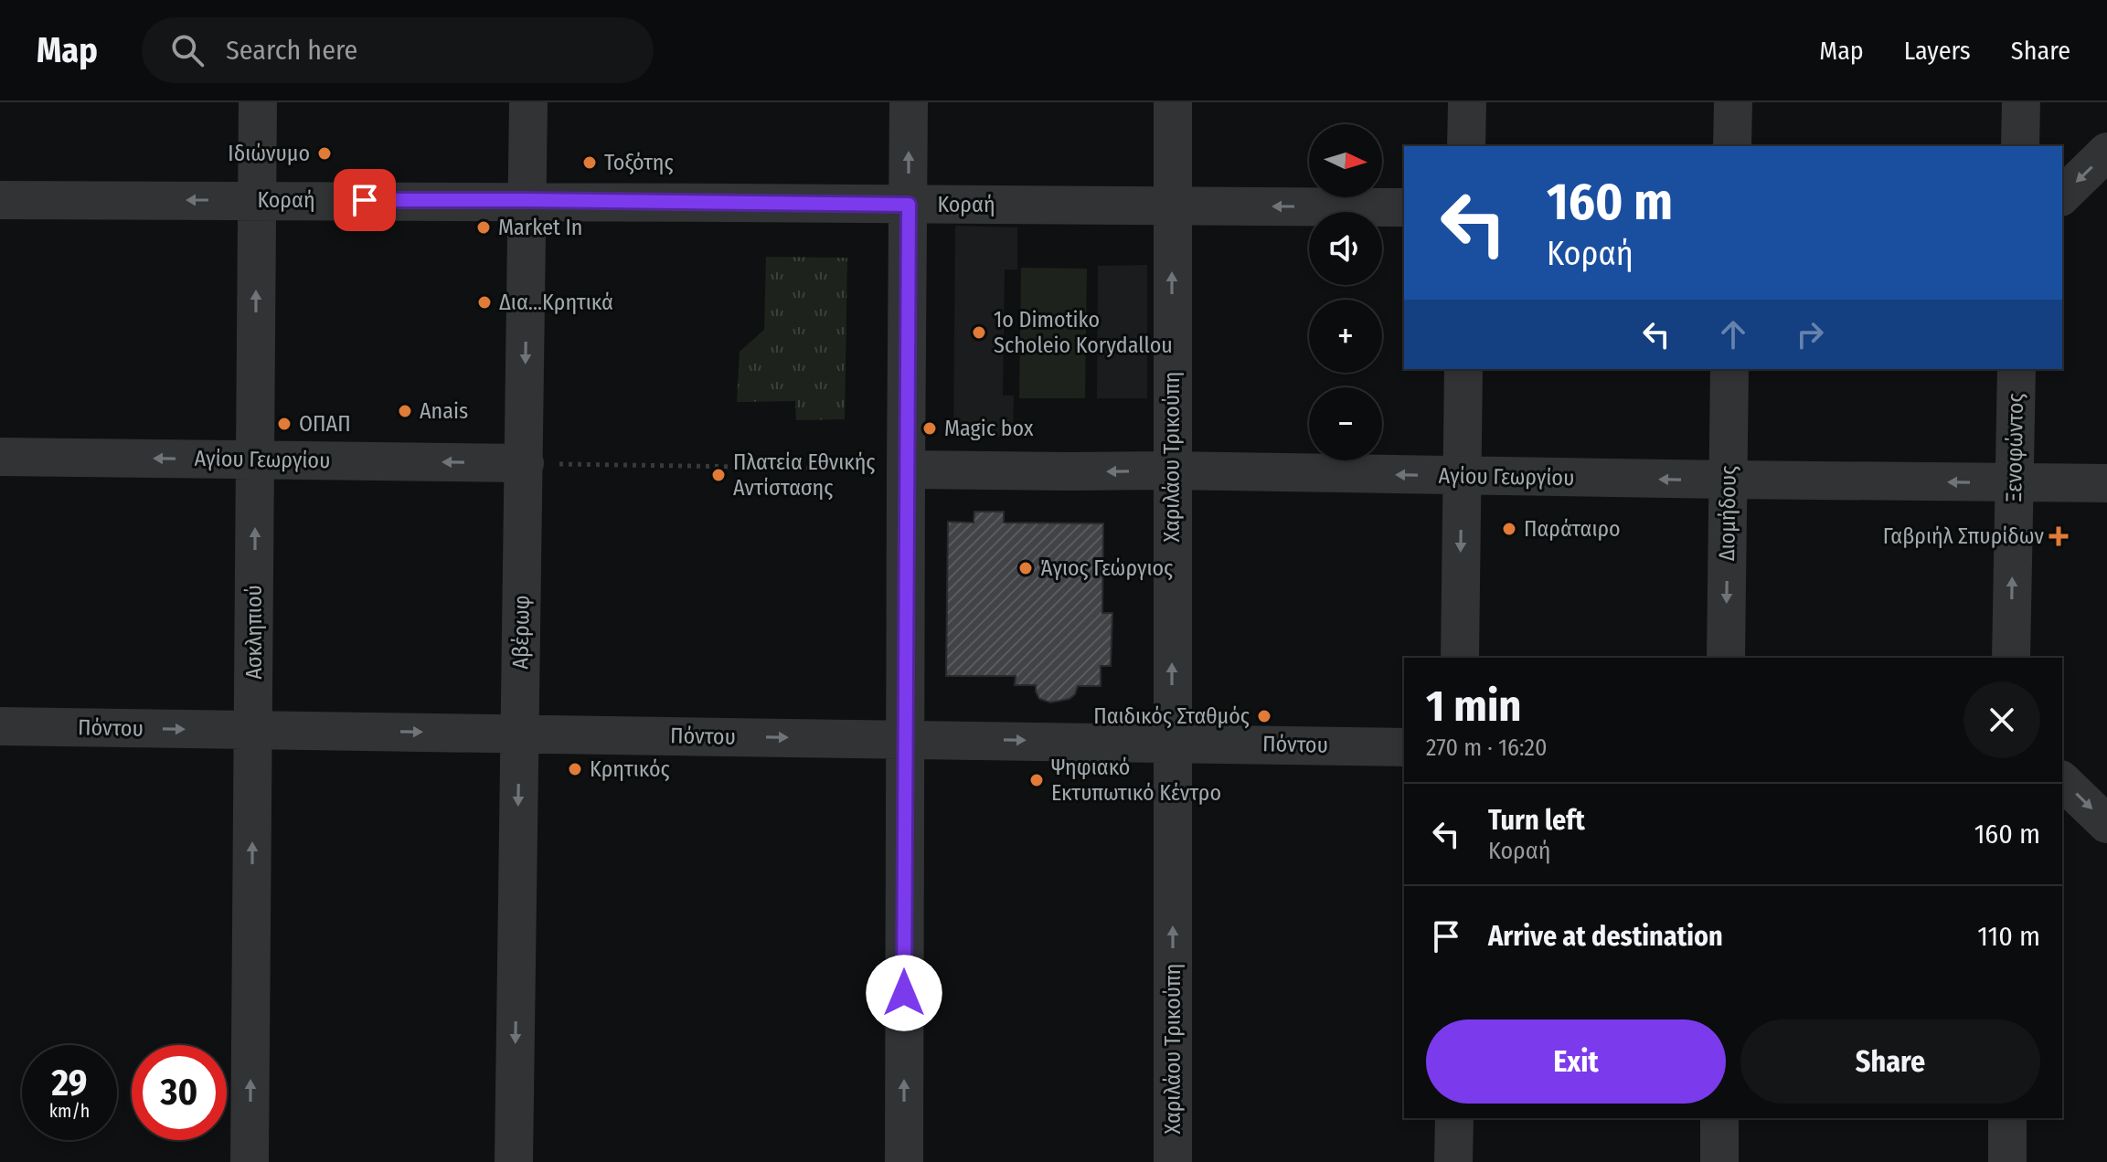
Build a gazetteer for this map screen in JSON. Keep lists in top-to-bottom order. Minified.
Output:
{"streets":{"street":["Κοραή","Ξενοφώντος","Χαριλάου Τρικούπη","Αγίου Γεωργίου","Διομήδους","Ασκληπιού","Αβέρωφ","Πόντου"]},"crossings":[["Κοραή","Χαριλάου Τρικούπη"],["Κοραή","Ασκληπιού"],["Κοραή","Αβέρωφ"],["Ξενοφώντος","Αγίου Γεωργίου"],["Χαριλάου Τρικούπη","Αγίου Γεωργίου"],["Χαριλάου Τρικούπη","Πόντου"],["Αγίου Γεωργίου","Διομήδους"],["Αγίου Γεωργίου","Ασκληπιού"],["Αγίου Γεωργίου","Αβέρωφ"],["Ασκληπιού","Πόντου"],["Αβέρωφ","Πόντου"]],"one_way":["Ξενοφώντος","Αγίου Γεωργίου","Ασκληπιού","Αβέρωφ","Πόντου"],"places":{"other":["Ιδιώνυμο","Τοξότης","Market In","Δια...Κρητικά","1o Dimotiko Scholeio Korydallou","Anais","ΟΠΑΠ","Magic box","Πλατεία Εθνικής Αντίστασης","Παράταιρο","Άγιος Γεώργιος","Παιδικός Σταθμός","Κρητικός","Ψηφιακό Εκτυπωτικό Κέντρο"],"health":["Γαβριήλ Σπυρίδων"]},"north":"right","page":{"header":"Map","search":"Search here","nav":["Map","Layers","Share"],"map_buttons":["+","−"],"turn":["160 m","Κοραή"],"heading":["1 min","270 m · 16:20"],"list":[{"name":"Turn left","note":"Κοραή","value":"160 m"},{"name":"Arrive at destination","value":"110 m"}],"buttons":["Exit","Share"],"speed":"29 km/h","limit":"30"}}
